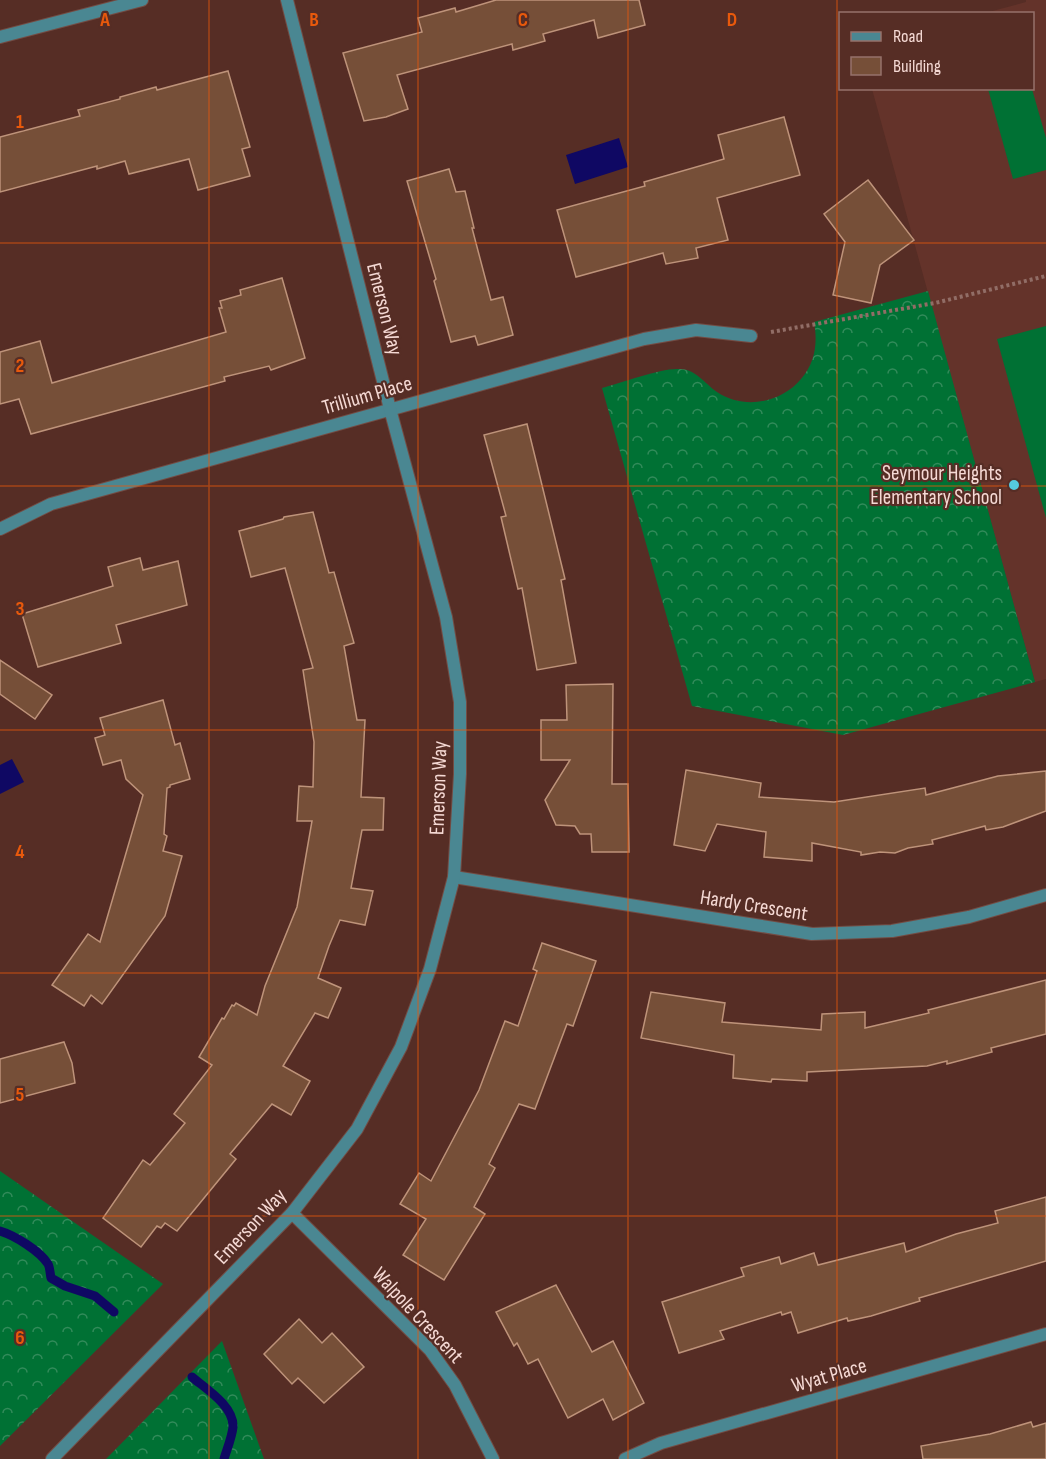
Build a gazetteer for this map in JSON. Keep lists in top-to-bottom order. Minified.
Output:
{"streets":{"street":["Emerson Way","Trillium Place","Hardy Crescent","Walpole Crescent","Wyat Place"]},"crossings":[["Emerson Way","Trillium Place"],["Emerson Way","Hardy Crescent"],["Emerson Way","Walpole Crescent"]],"places":["Seymour Heights Elementary School"],"legend":["Road","Building"],"grid":{"columns":["A","B","C","D"],"rows":["1","2","3","4","5","6"]}}
